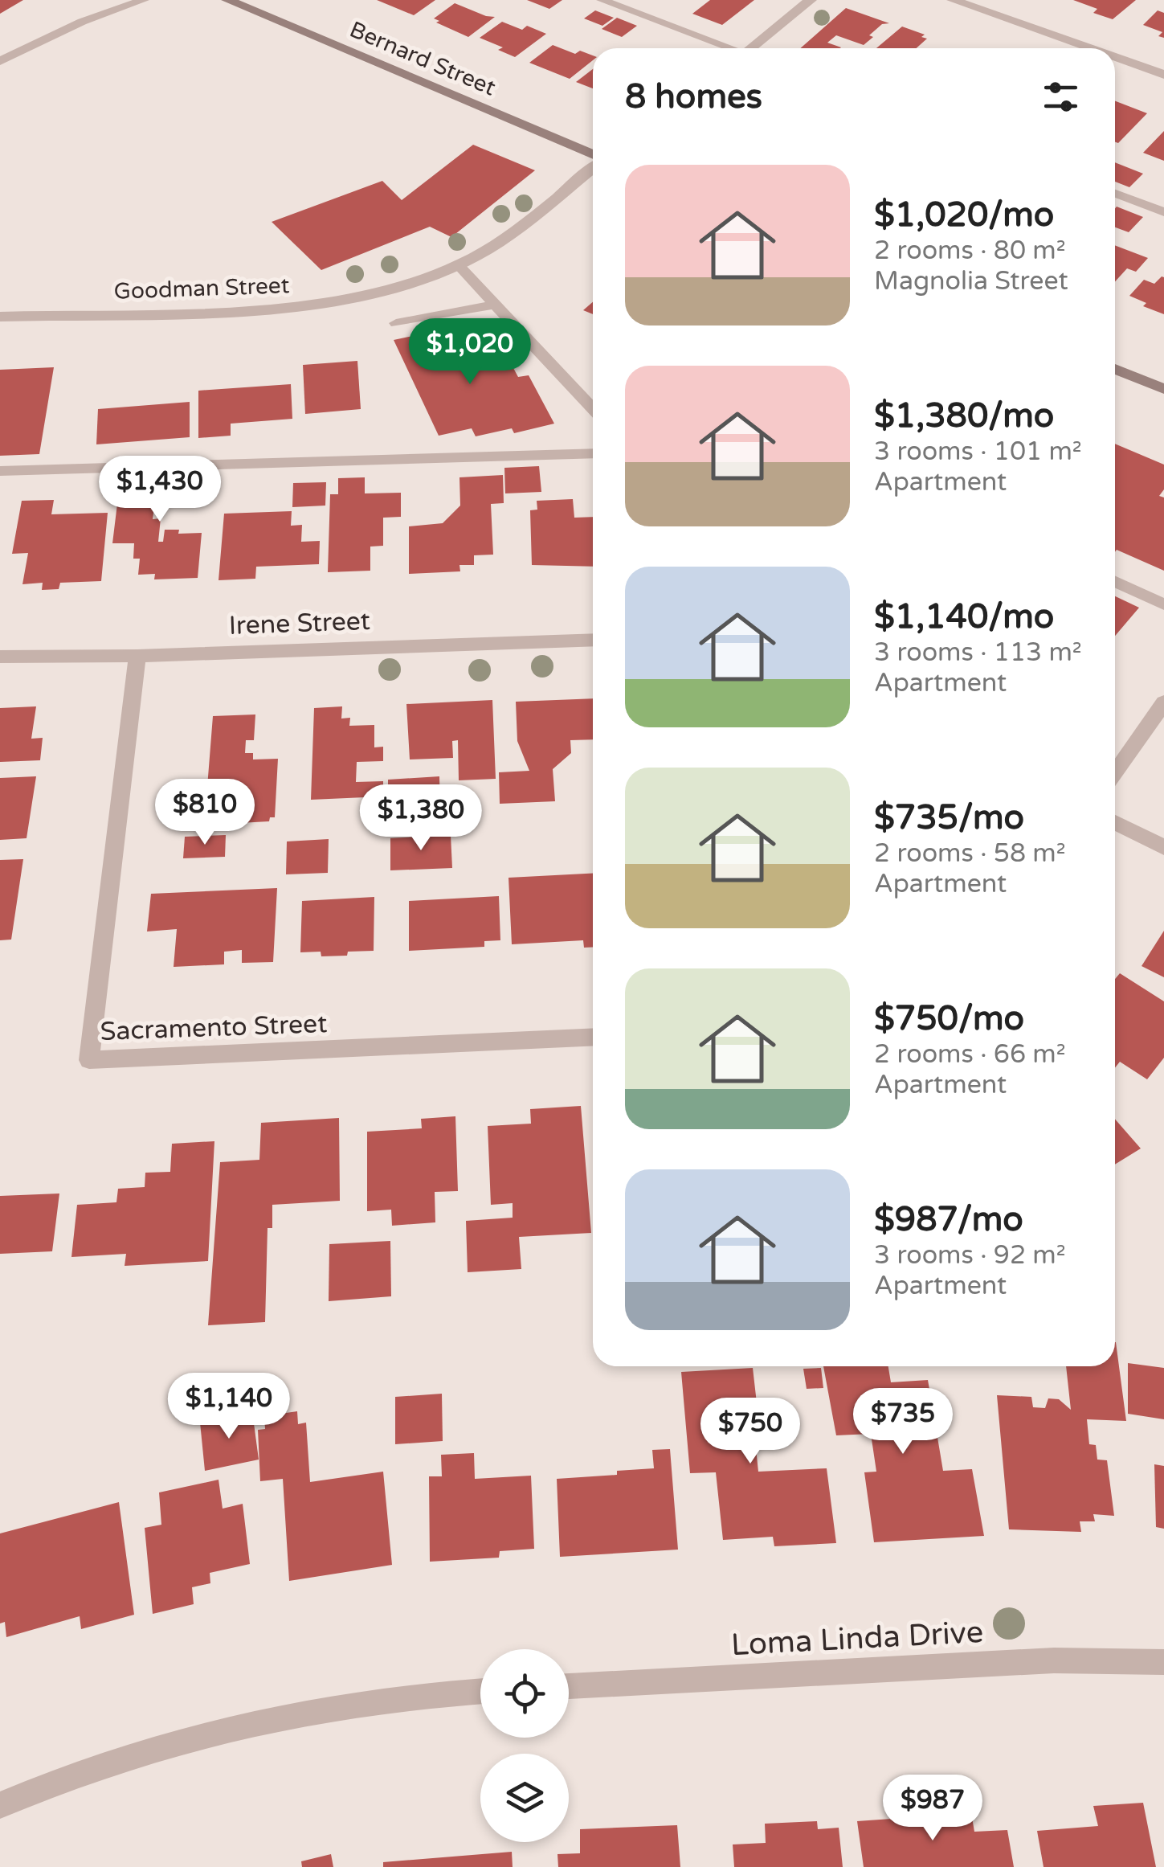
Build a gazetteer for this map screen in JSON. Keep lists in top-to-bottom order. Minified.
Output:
{"streets":{"street":["Bernard Street","Goodman Street","Irene Street","Sacramento Street","Loma Linda Drive"]},"crossings":[["Irene Street","Sacramento Street"]],"page":{"heading":"8 homes","list":[{"name":"$1,020/mo","note":"2 rooms · 80 m² · Magnolia Street"},{"name":"$1,380/mo","note":"3 rooms · 101 m² · Apartment"},{"name":"$1,140/mo","note":"3 rooms · 113 m² · Apartment"},{"name":"$735/mo","note":"2 rooms · 58 m² · Apartment"},{"name":"$750/mo","note":"2 rooms · 66 m² · Apartment"},{"name":"$987/mo","note":"3 rooms · 92 m² · Apartment"}],"price":["$1,020","$1,430","$810","$1,380","$1,140","$735","$750","$987"]}}
